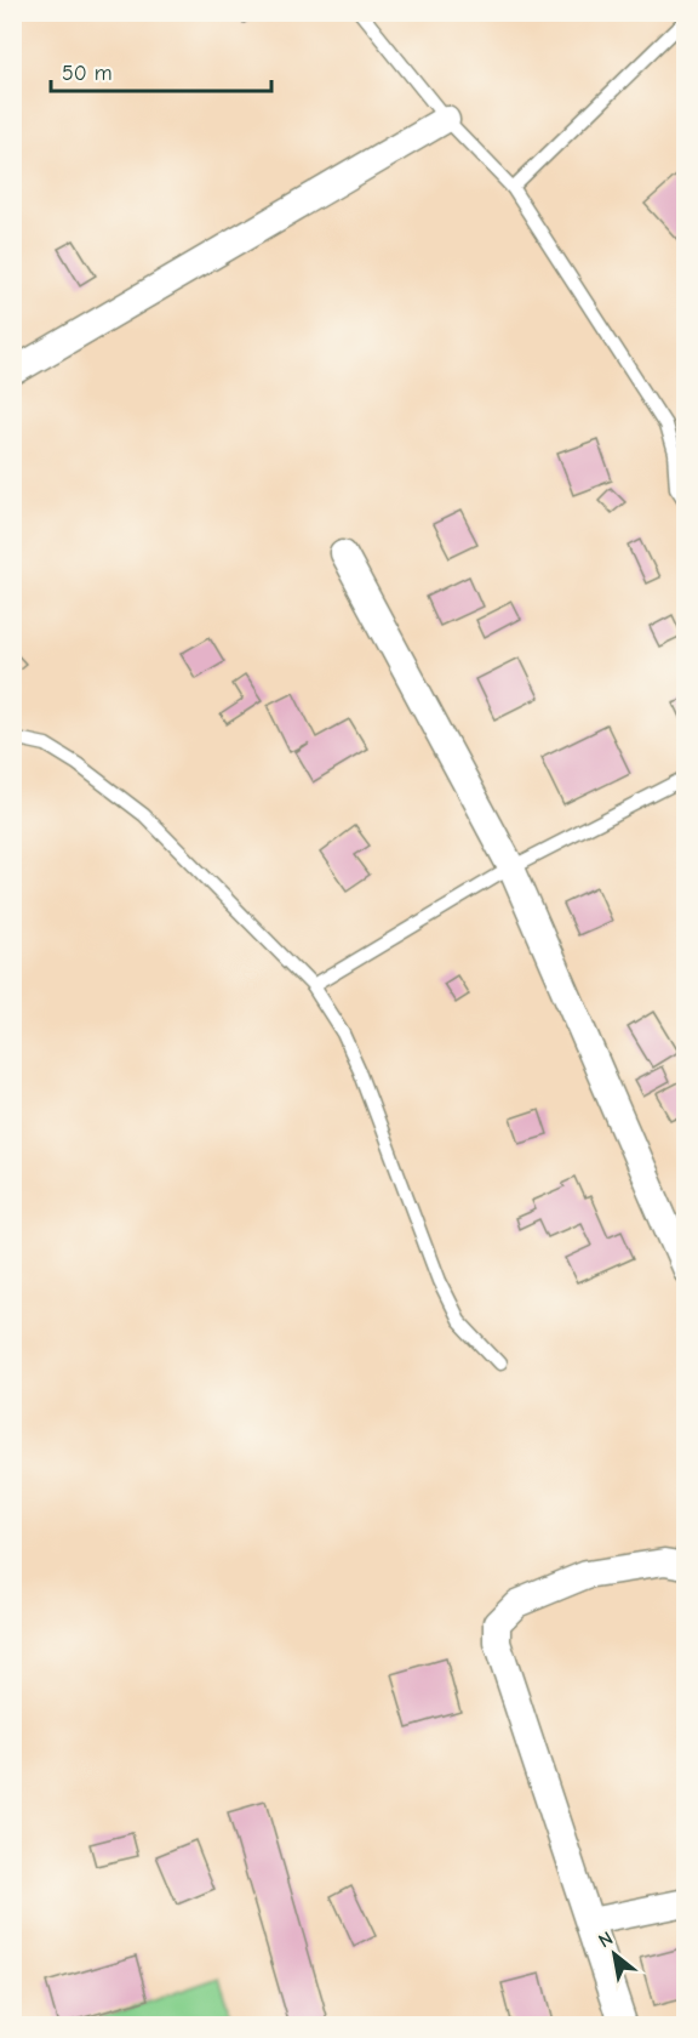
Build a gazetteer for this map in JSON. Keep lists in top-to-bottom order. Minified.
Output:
{"scale_bar":"50 m","north":"top left"}
